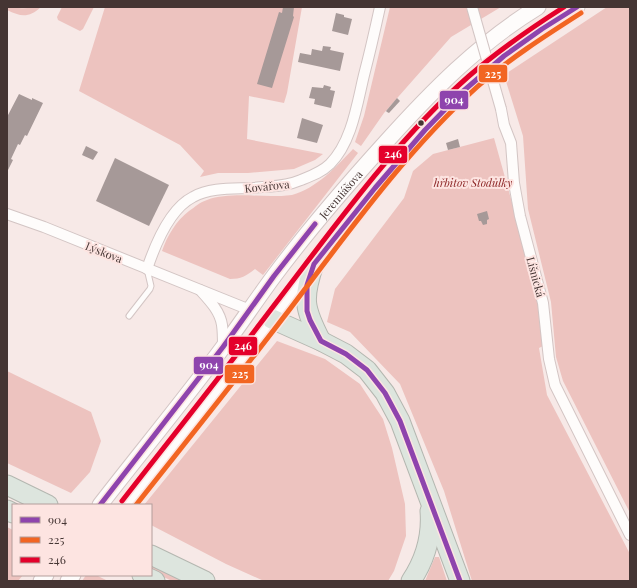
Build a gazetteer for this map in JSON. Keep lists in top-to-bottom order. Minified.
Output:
{"streets":{"main road":["Jeremiášova"],"street":["Kovářova","Lýskova","Líšnická"]},"crossings":[["Kovářova","Lýskova"],["Jeremiášova","Lýskova"]],"parks":["hřbitov Stodůlky"],"lines":["transit line 904","transit line 246","transit line 225"],"legend":["904","225","246"]}
